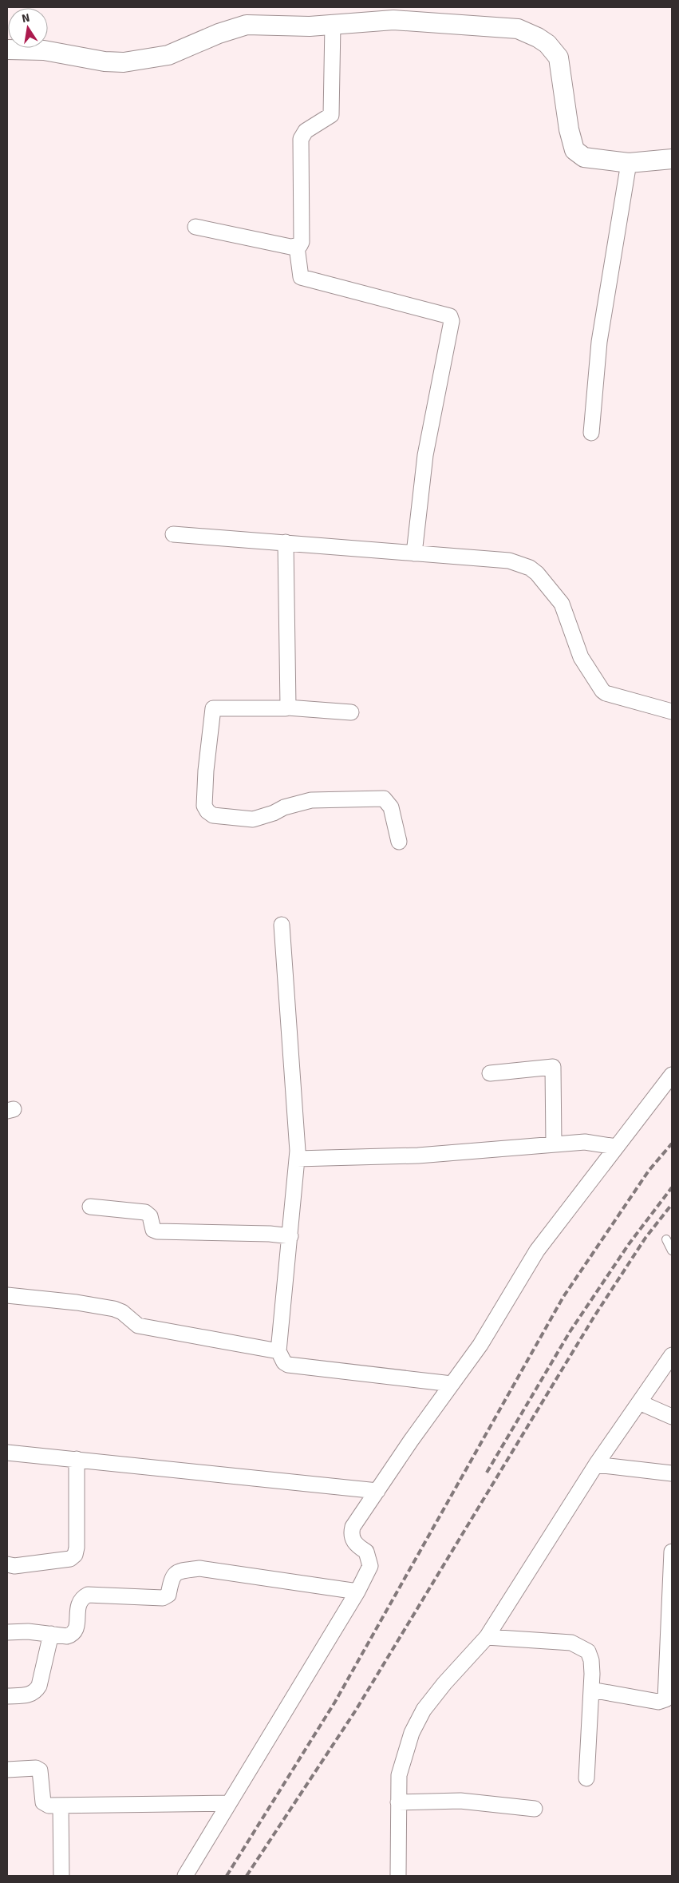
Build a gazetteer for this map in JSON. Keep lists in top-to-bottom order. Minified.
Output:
{"north":"top"}
